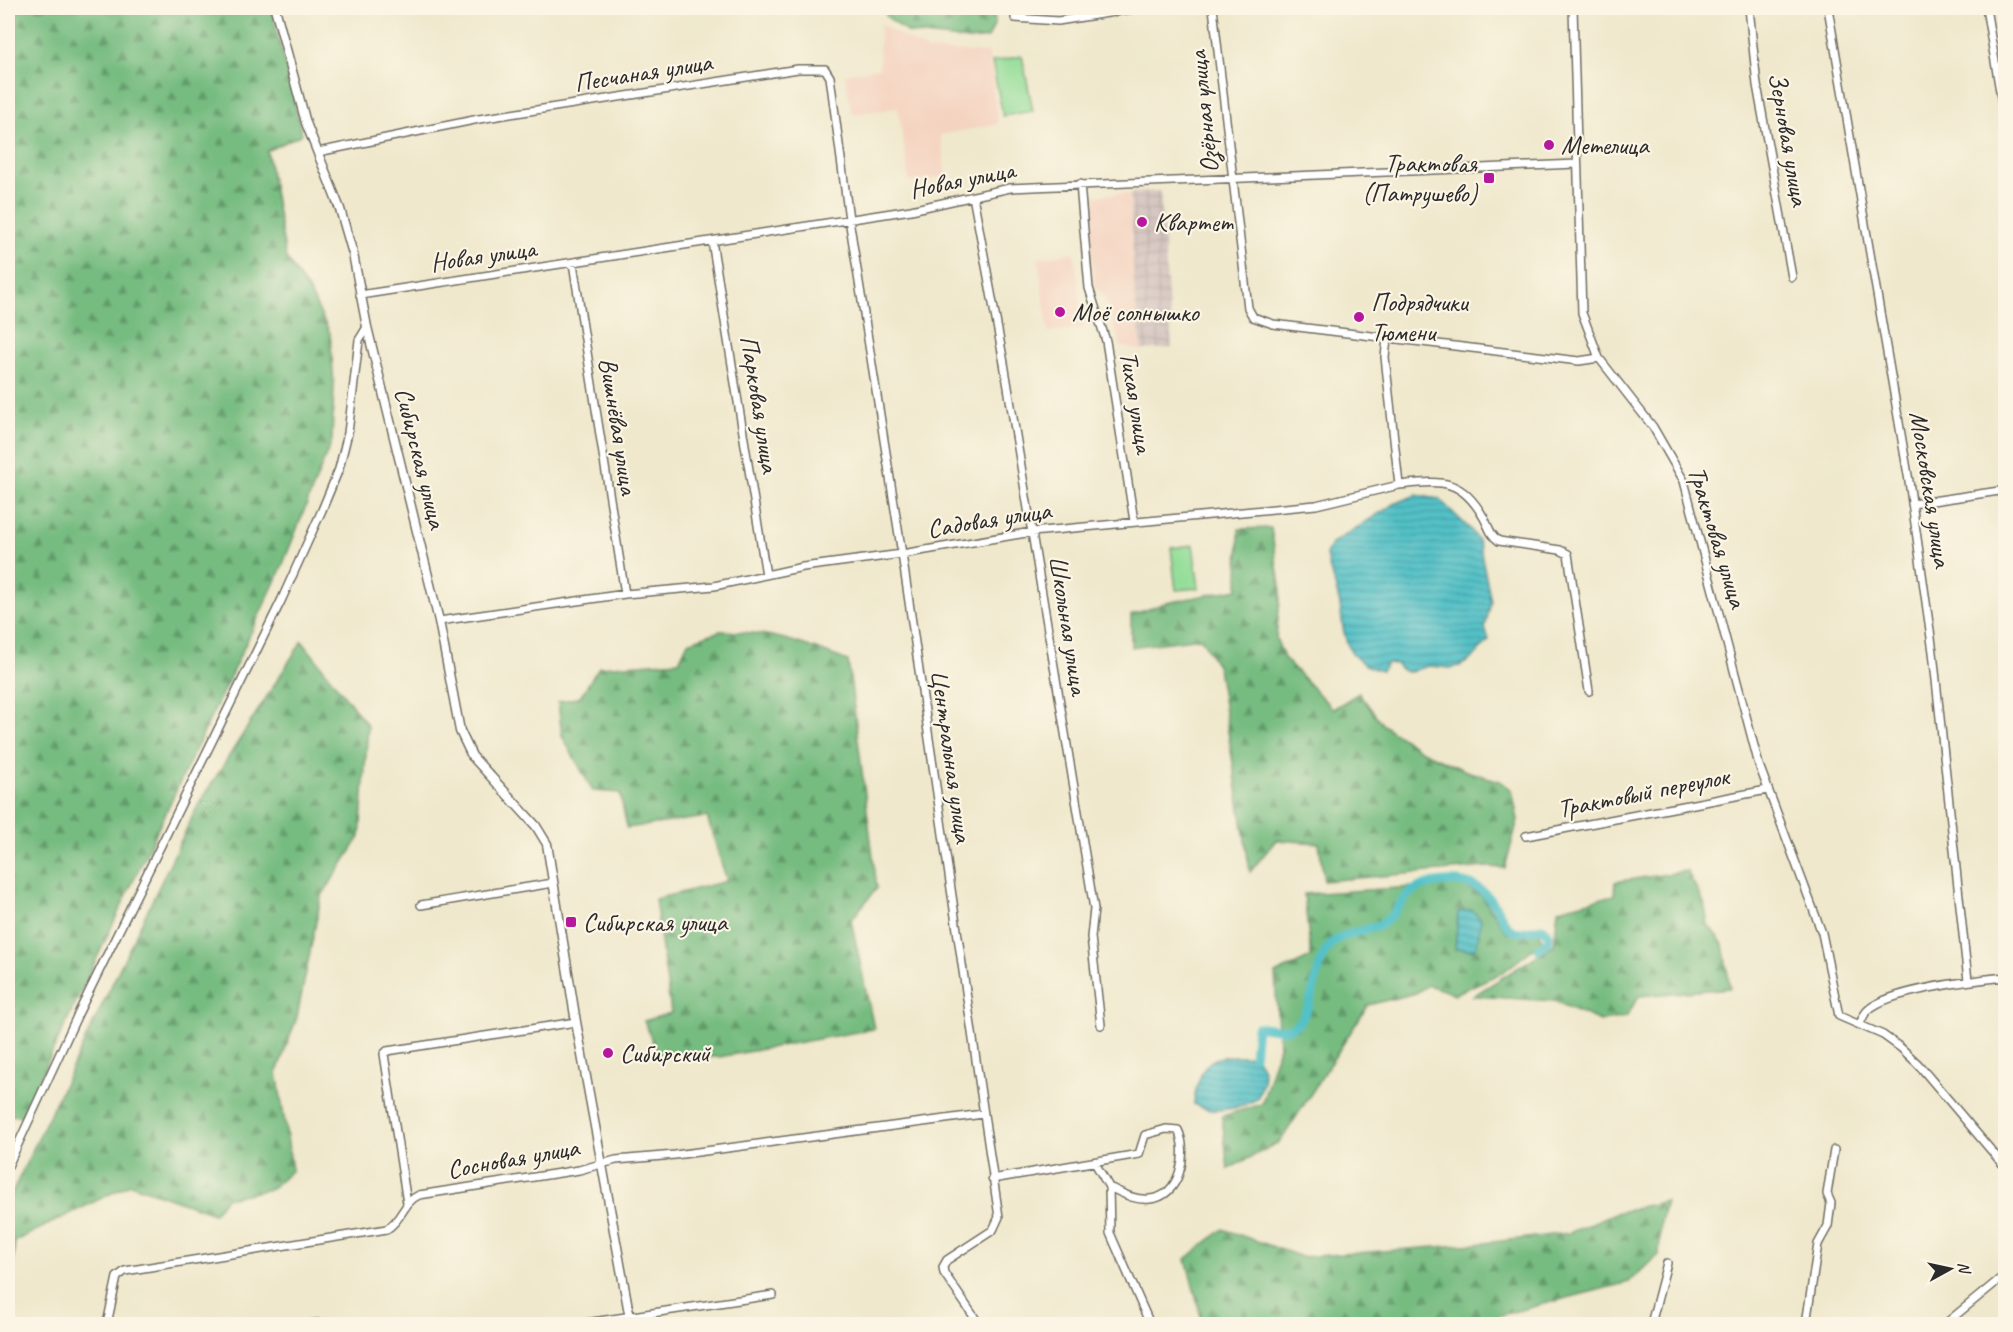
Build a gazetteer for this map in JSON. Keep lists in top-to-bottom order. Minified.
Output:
{"streets":{"street":["Песчаная улица","Озёрная улица","Зерновая улица","Новая улица","Тихая улица","Парковая улица","Вишнёвая улица","Сибирская улица","Московская улица","Садовая улица","Трактовая улица","Школьная улица","Центральная улица","Трактовый переулок","Сосновая улица"]},"crossings":[["Песчаная улица","Новая улица"],["Песчаная улица","Сибирская улица"],["Песчаная улица","Центральная улица"],["Озёрная улица","Новая улица"],["Новая улица","Тихая улица"],["Новая улица","Парковая улица"],["Новая улица","Вишнёвая улица"],["Новая улица","Сибирская улица"],["Новая улица","Трактовая улица"],["Новая улица","Школьная улица"],["Новая улица","Центральная улица"],["Тихая улица","Садовая улица"],["Парковая улица","Садовая улица"],["Вишнёвая улица","Садовая улица"],["Сибирская улица","Садовая улица"],["Сибирская улица","Сосновая улица"],["Садовая улица","Школьная улица"],["Садовая улица","Центральная улица"],["Трактовая улица","Трактовый переулок"],["Центральная улица","Сосновая улица"]],"places":{"other":["Метелица","Квартет","Моё солнышко","Подрядчики Тюмени","Сибирский"],"transit":["Трактовая (Патрушево)","Сибирская улица"]},"north":"right"}
